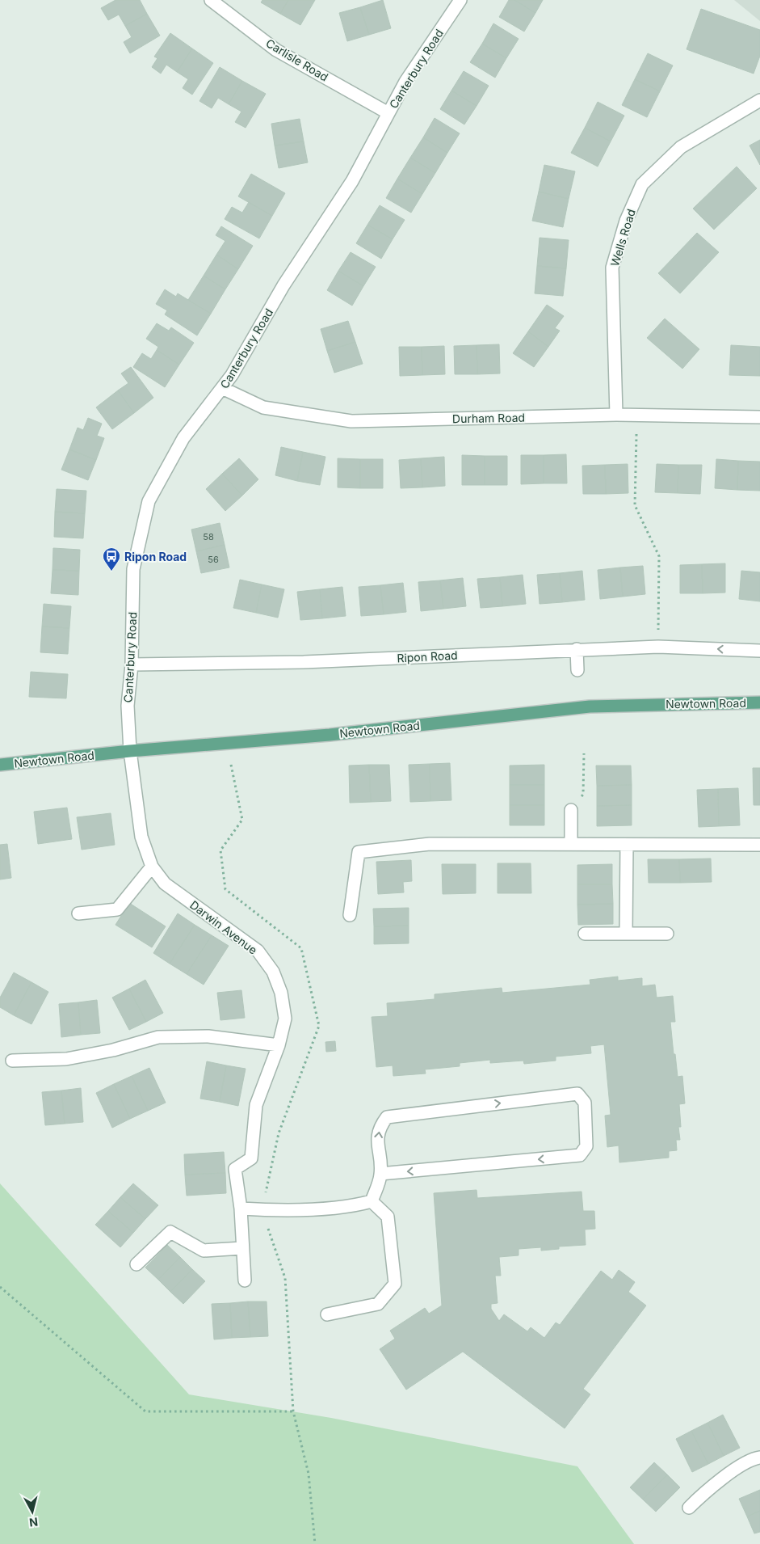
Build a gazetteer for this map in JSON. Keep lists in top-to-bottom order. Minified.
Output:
{"streets":{"main road":["Newtown Road"],"street":["Carlisle Road","Canterbury Road","Wells Road","Durham Road","Ripon Road","Darwin Avenue"]},"crossings":[["Carlisle Road","Canterbury Road"],["Canterbury Road","Durham Road"],["Canterbury Road","Ripon Road"],["Canterbury Road","Newtown Road"],["Canterbury Road","Darwin Avenue"],["Wells Road","Durham Road"],["Newtown Road","Darwin Avenue"]],"places":{"bus stop":["Ripon Road"]},"house_numbers":["58","56"],"north":"bottom"}
